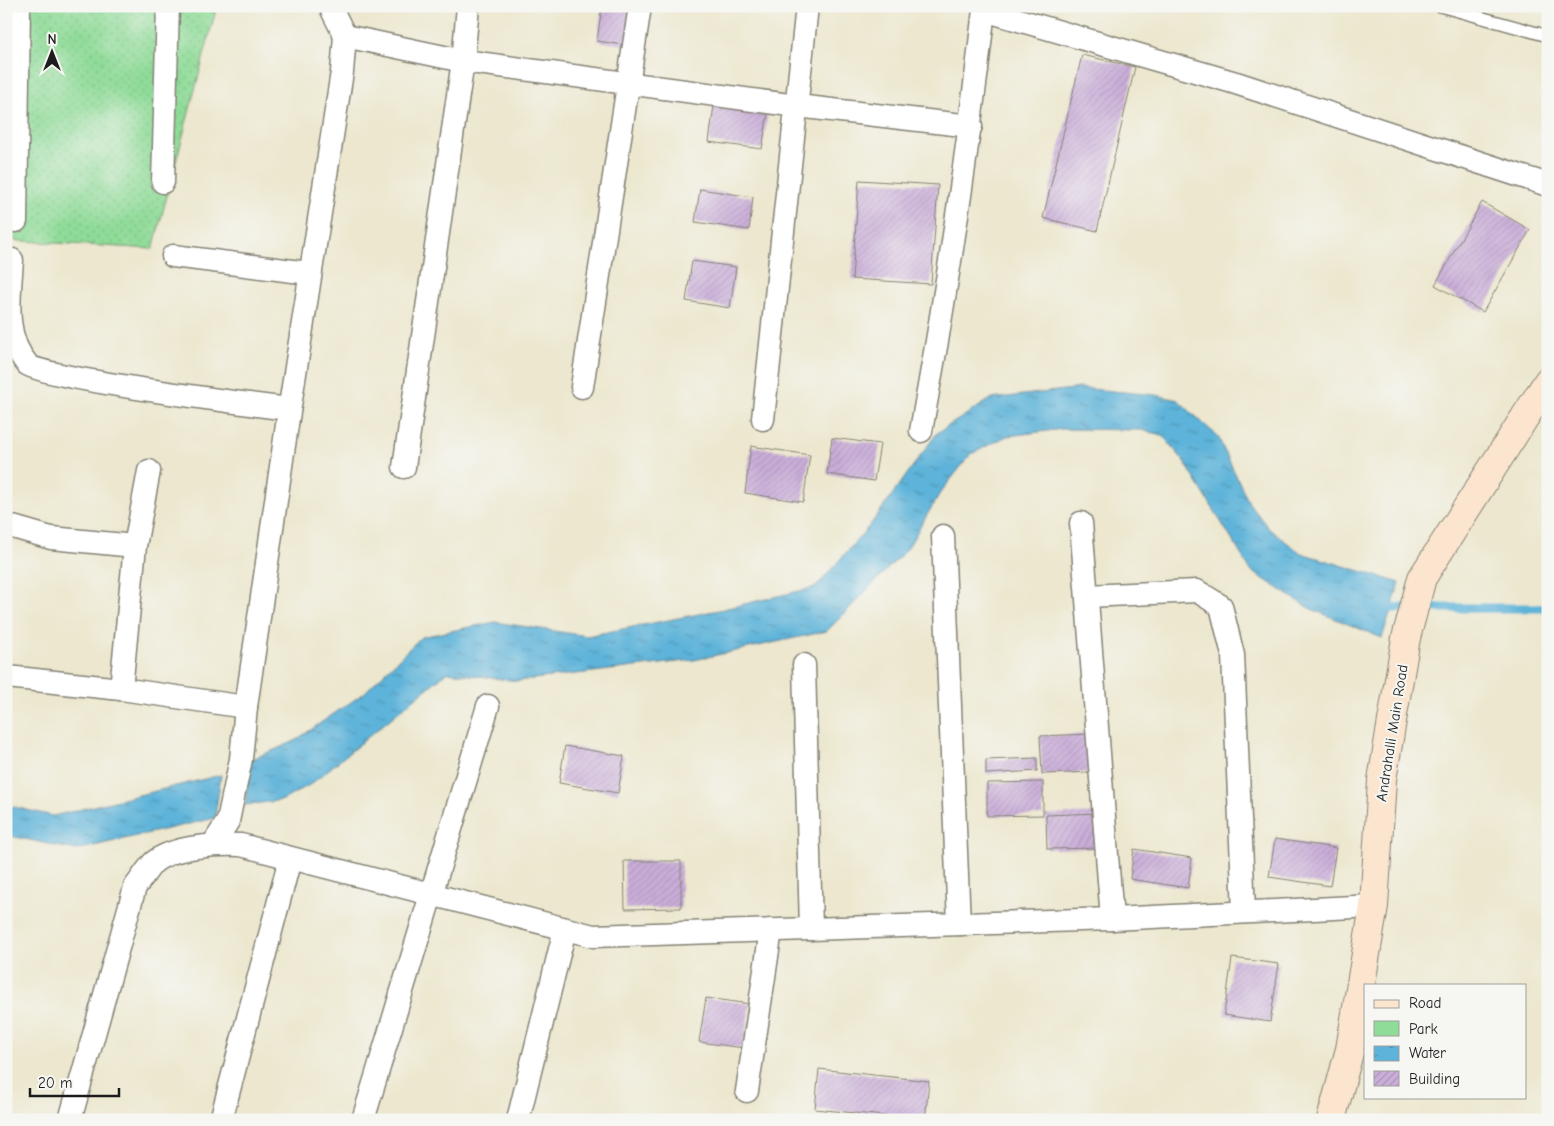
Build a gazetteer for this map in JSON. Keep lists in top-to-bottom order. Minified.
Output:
{"streets":{"main road":["Andrahalli Main Road"]},"legend":["Road","Park","Water","Building"],"scale_bar":"20 m","north":"top"}
